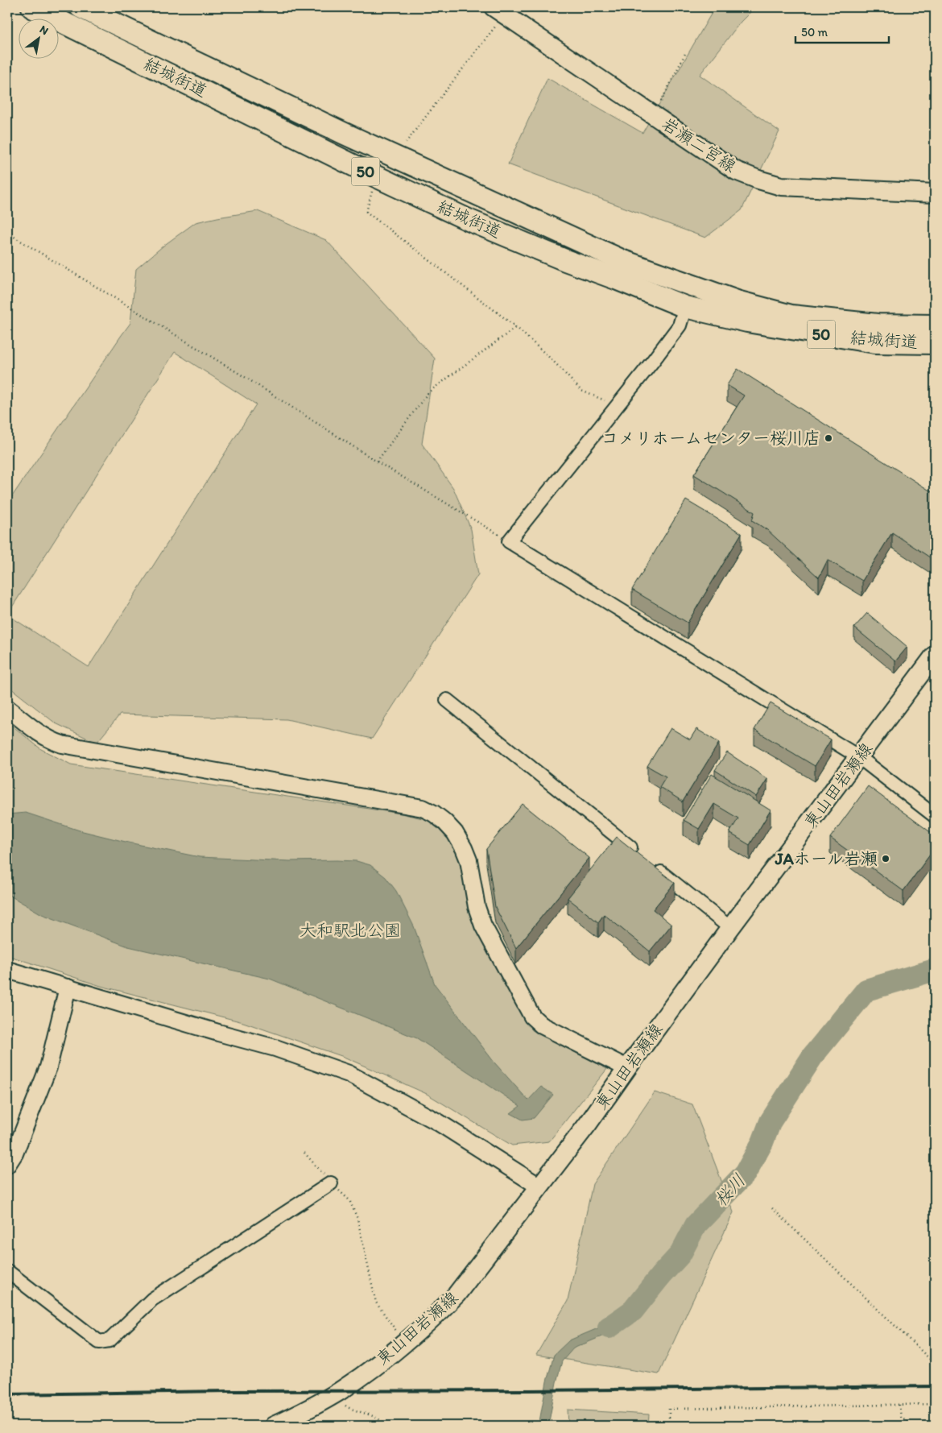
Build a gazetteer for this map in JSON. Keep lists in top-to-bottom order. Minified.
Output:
{"streets":{"highway":["結城街道","50"],"main road":["岩瀬二宮線","東山田岩瀬線"]},"water":["桜川"],"parks":["大和駅北公園"],"places":["コメリホームセンター桜川店","JAホール岩瀬"],"scale_bar":"50 m","north":"top right"}
